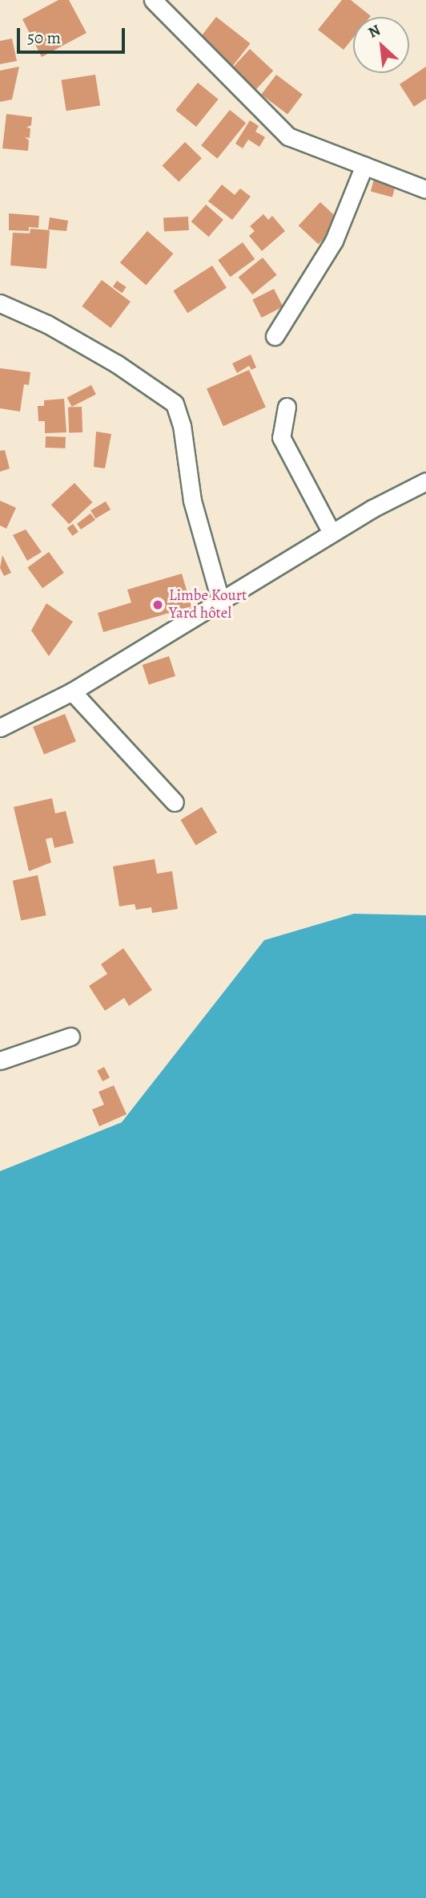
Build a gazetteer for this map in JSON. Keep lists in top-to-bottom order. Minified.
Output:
{"places":["Limbe Kourt Yard hôtel"],"scale_bar":"50 m","north":"top left"}
